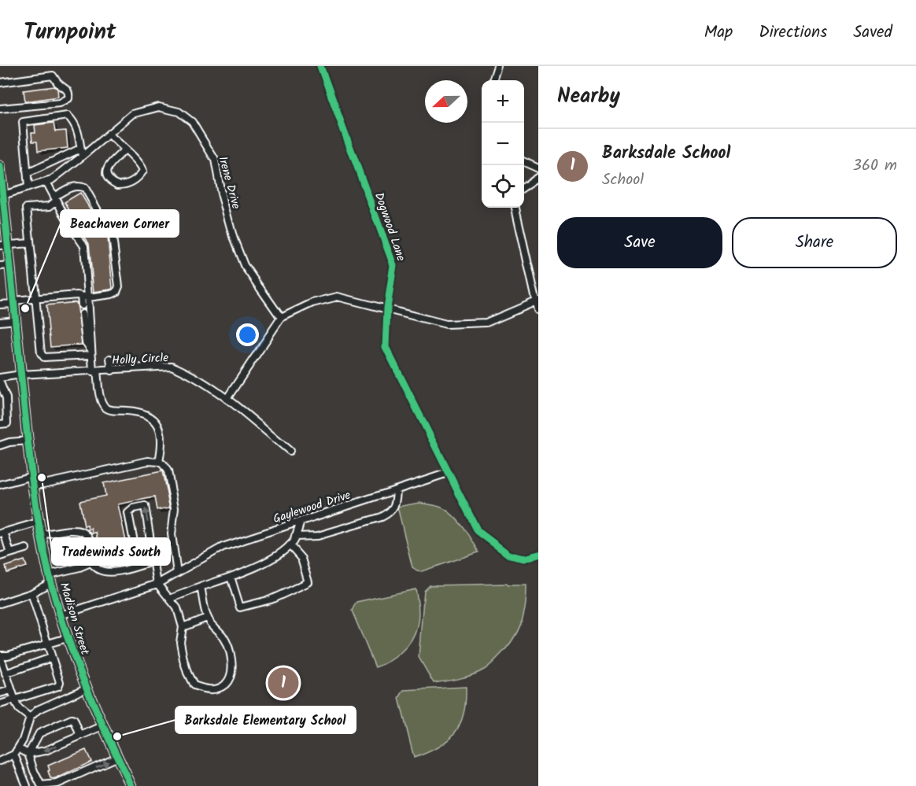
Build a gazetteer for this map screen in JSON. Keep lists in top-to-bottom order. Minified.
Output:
{"streets":{"main road":["Madison Street"],"street":["Irene Drive","Dogwood Lane","Holly Circle","Gaylewood Drive"]},"crossings":[["Irene Drive","Madison Street"],["Dogwood Lane","Gaylewood Drive"],["Holly Circle","Madison Street"],["Gaylewood Drive","Madison Street"]],"places":["Beachaven Corner","Tradewinds South","Barksdale Elementary School"],"north":"left","page":{"header":"Turnpoint","nav":["Map","Directions","Saved"],"heading":"Nearby","map_buttons":["+","−"],"list":[{"mark":"1","name":"Barksdale School","note":"School","value":"360 m"}],"buttons":["Save","Share"],"pins":"1"}}
